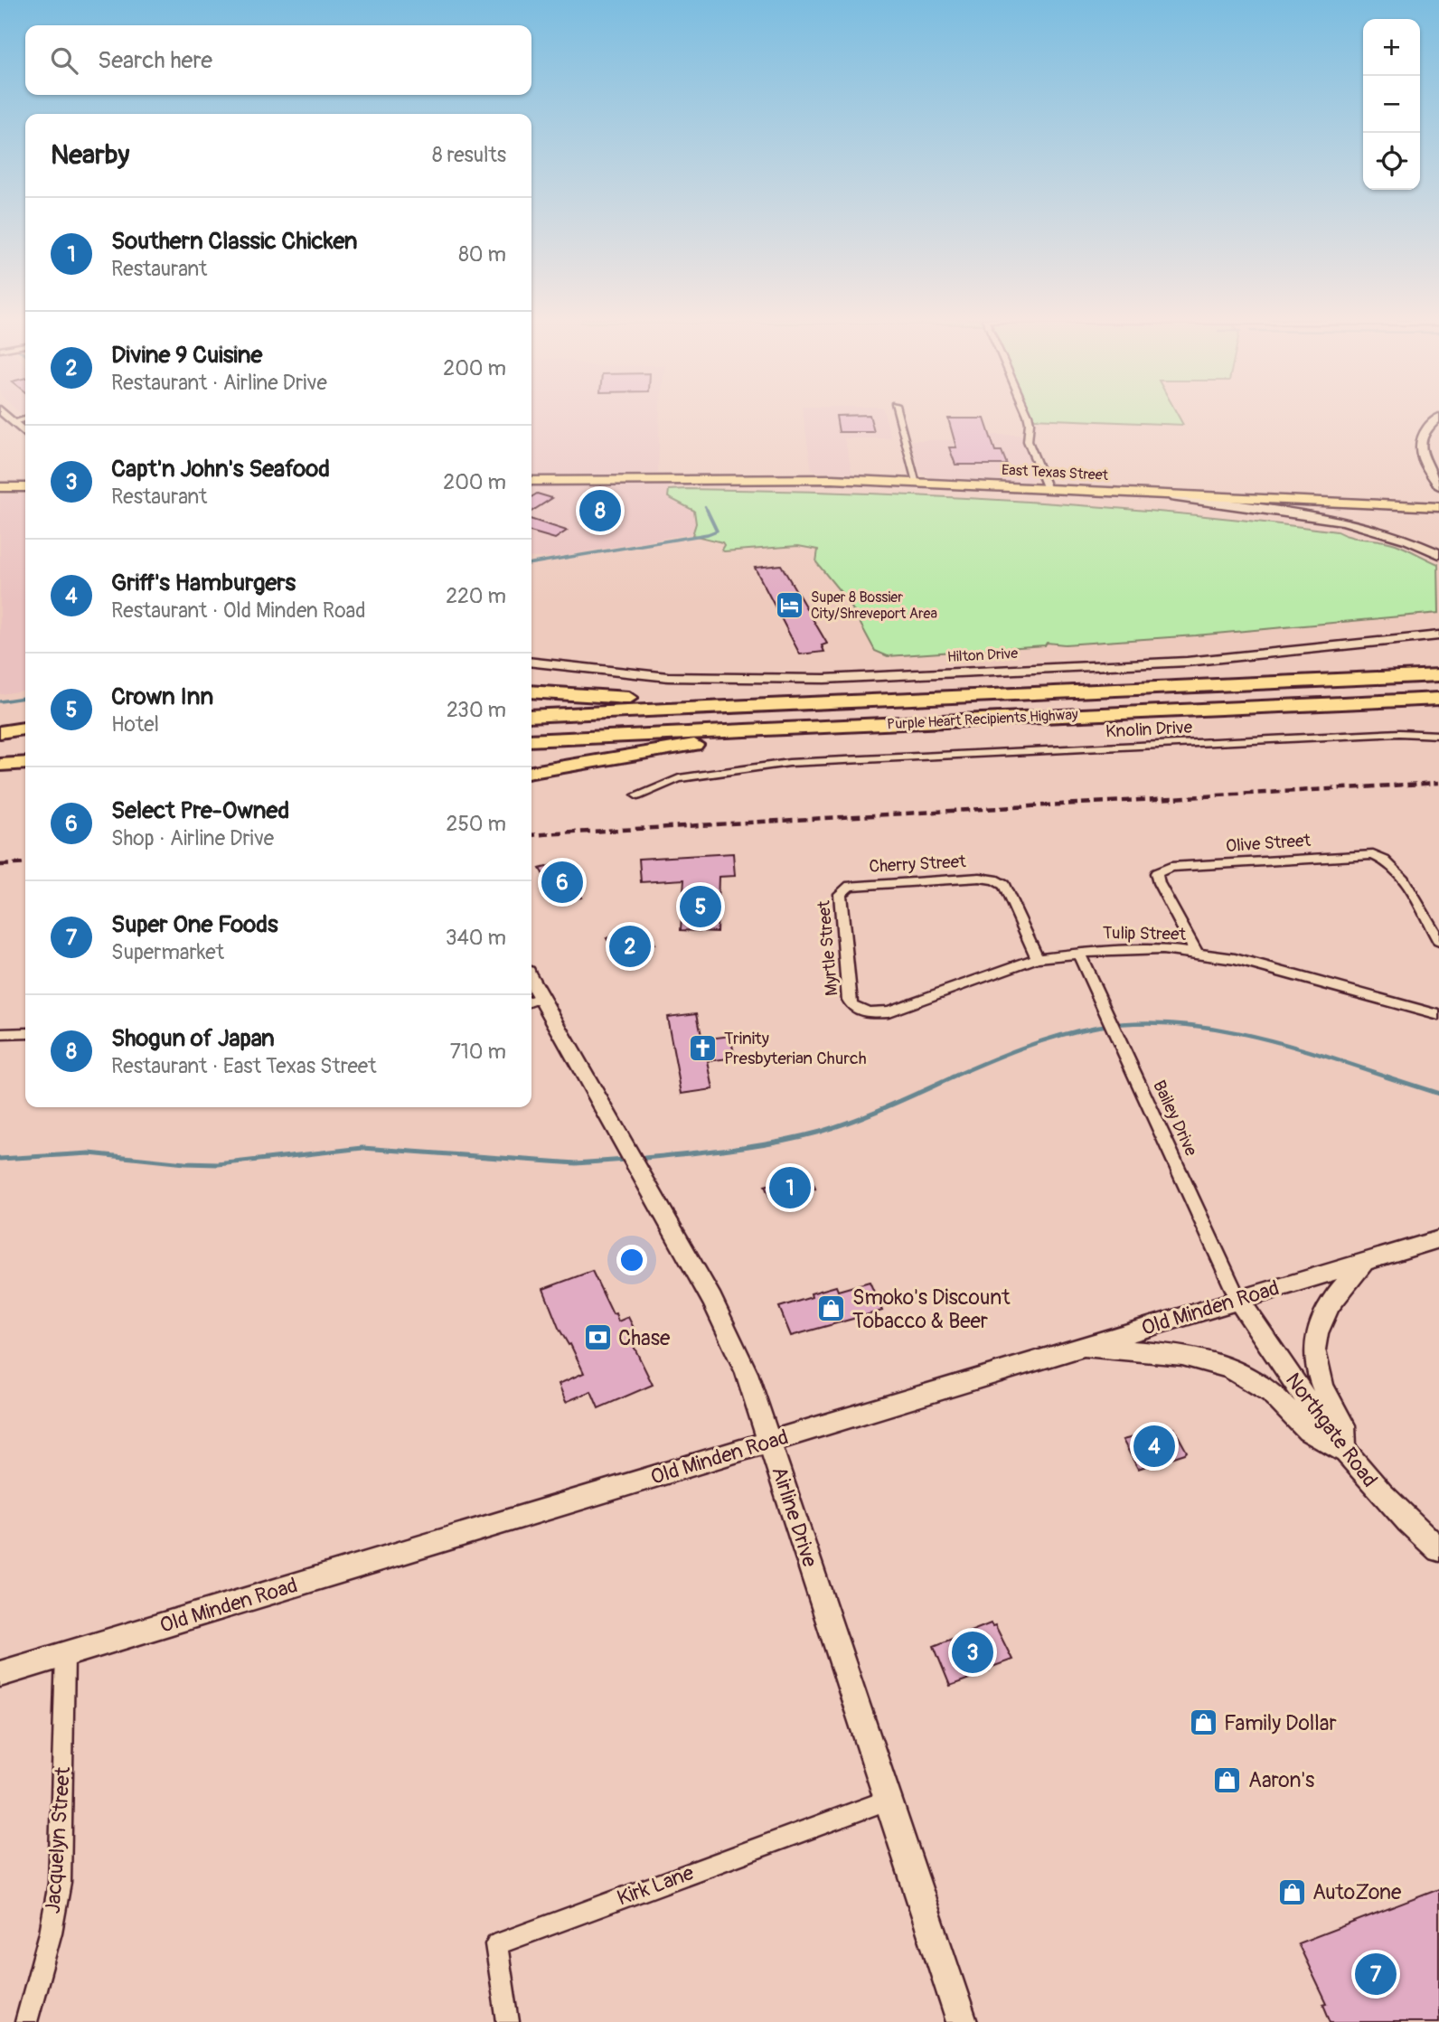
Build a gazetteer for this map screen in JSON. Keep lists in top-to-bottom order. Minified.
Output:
{"streets":{"highway":["Purple Heart Recipients Highway"],"main road":["East Texas Street","Hilton Drive","Old Minden Road","Northgate Road","Airline Drive"],"street":["Knolin Drive","Olive Street","Cherry Street","Tulip Street","Myrtle Street","Bailey Drive","Jacquelyn Street","Kirk Lane"]},"crossings":[["Olive Street","Tulip Street"],["Cherry Street","Tulip Street"],["Cherry Street","Myrtle Street"],["Tulip Street","Myrtle Street"],["Tulip Street","Bailey Drive"],["Bailey Drive","Old Minden Road"],["Bailey Drive","Northgate Road"],["Old Minden Road","Northgate Road"],["Old Minden Road","Airline Drive"],["Old Minden Road","Jacquelyn Street"],["Airline Drive","Kirk Lane"]],"places":{"hotel":["Super 8 Bossier City/Shreveport Area"],"church":["Trinity Presbyterian Church"],"shop":["Smoko's Discount Tobacco & Beer","Family Dollar","Aaron's","AutoZone"],"bank":["Chase"]},"page":{"map_buttons":["+","−"],"search":"Search here","heading":["Nearby","8 results"],"list":[{"mark":"1","name":"Southern Classic Chicken","note":"Restaurant","value":"80 m"},{"mark":"2","name":"Divine 9 Cuisine","note":"Restaurant · Airline Drive","value":"200 m"},{"mark":"3","name":"Capt'n John's Seafood","note":"Restaurant","value":"200 m"},{"mark":"4","name":"Griff's Hamburgers","note":"Restaurant · Old Minden Road","value":"220 m"},{"mark":"5","name":"Crown Inn","note":"Hotel","value":"230 m"},{"mark":"6","name":"Select Pre-Owned","note":"Shop · Airline Drive","value":"250 m"},{"mark":"7","name":"Super One Foods","note":"Supermarket","value":"340 m"},{"mark":"8","name":"Shogun of Japan","note":"Restaurant · East Texas Street","value":"710 m"}],"pins":["8","6","5","2","1","4","3","7"]}}
